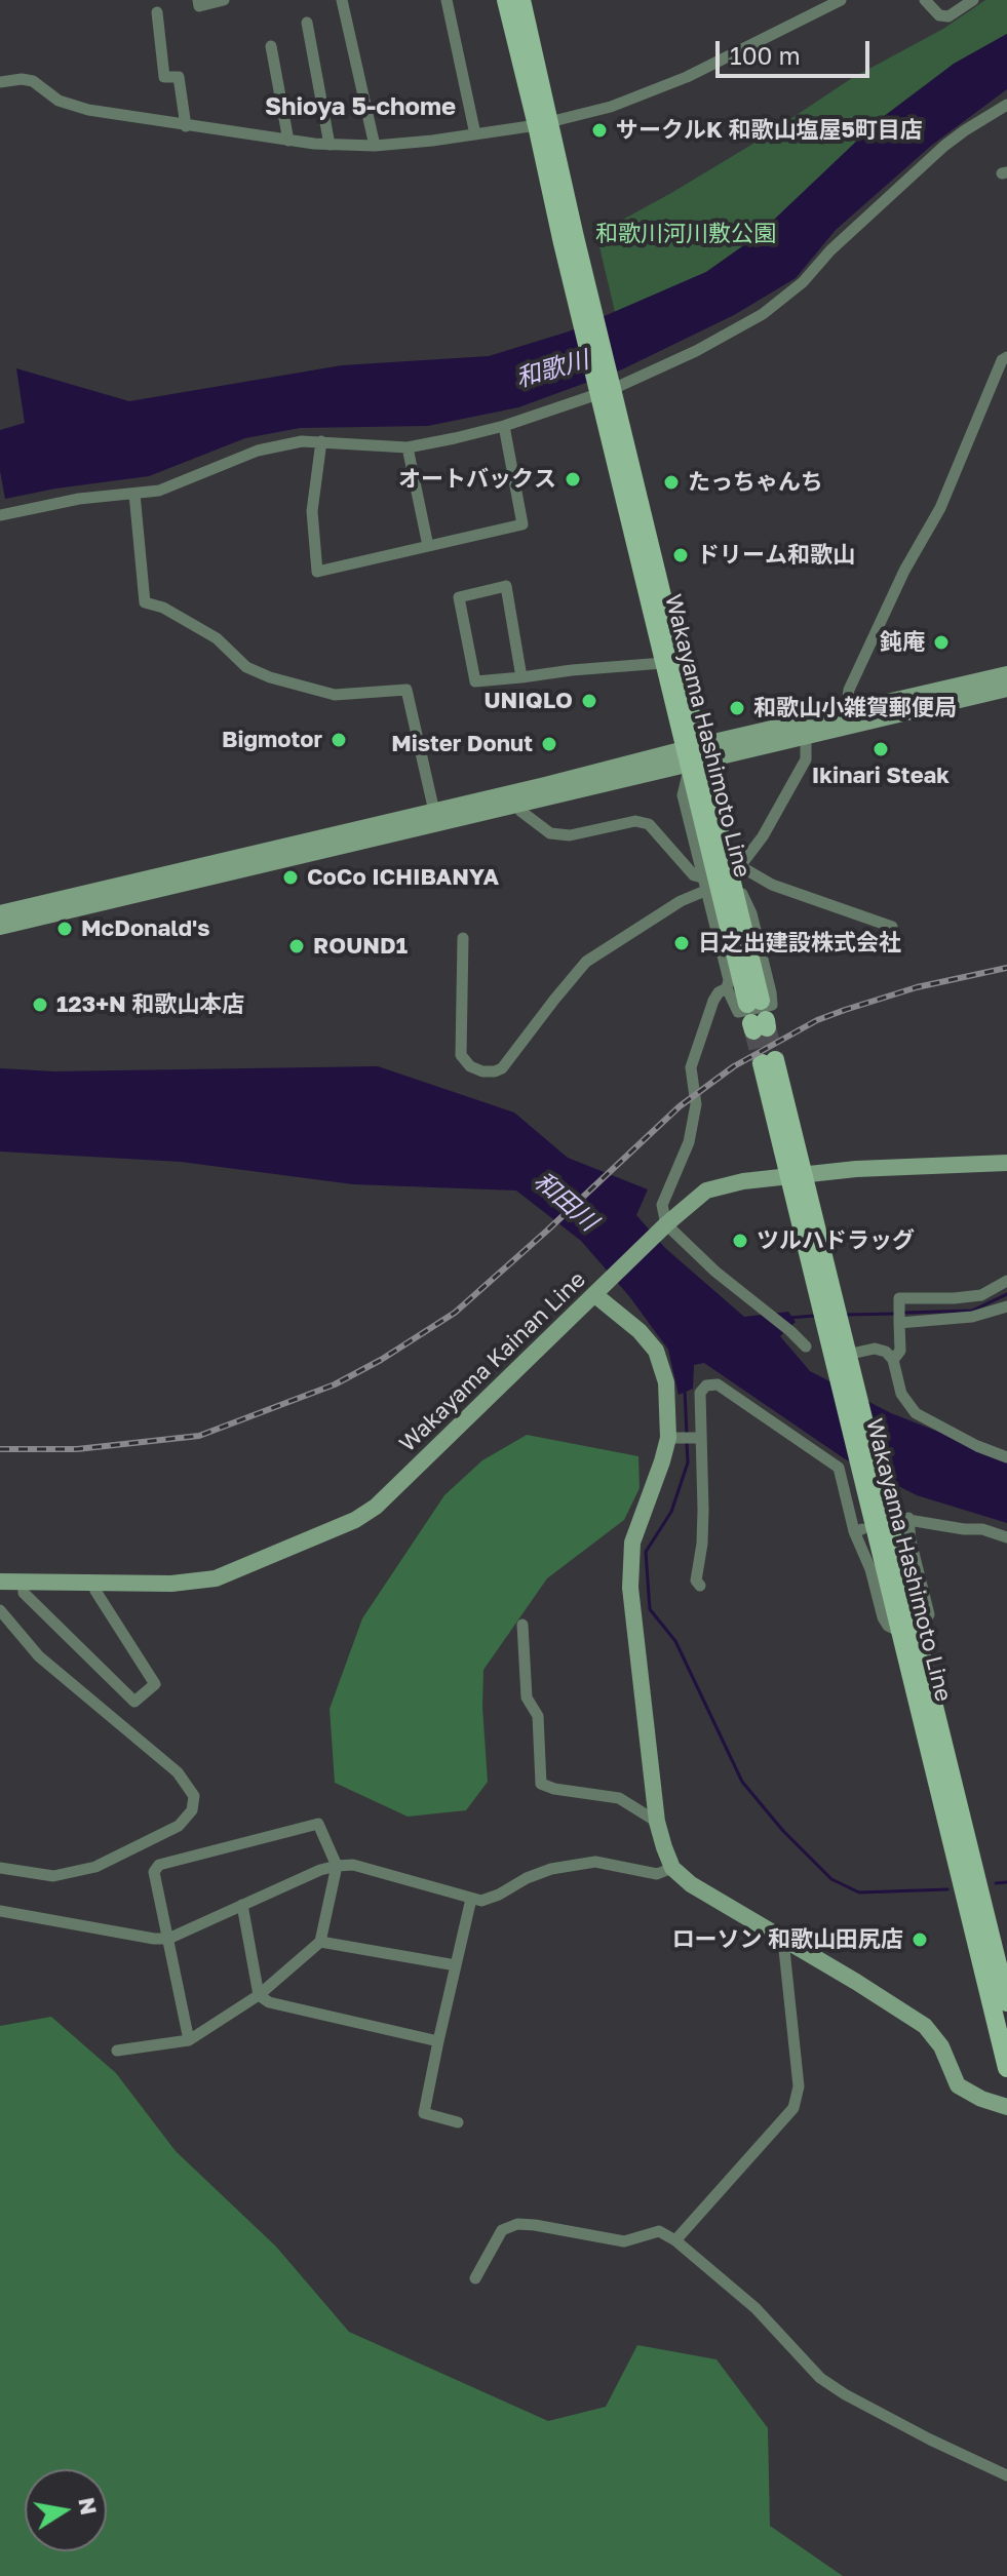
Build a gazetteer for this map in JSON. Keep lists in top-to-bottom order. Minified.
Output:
{"streets":{"main road":["Wakayama Hashimoto Line","Wakayama Kainan Line"]},"crossings":[["Wakayama Hashimoto Line","Wakayama Kainan Line"]],"districts":["Shioya 5-chome"],"water":["和歌川","和田川"],"parks":["和歌川河川敷公園"],"places":["サークルK 和歌山塩屋5町目店","オートバックス","たっちゃんち","ドリーム和歌山","鈍庵","UNIQLO","和歌山小雑賀郵便局","Bigmotor","Mister Donut","Ikinari Steak","CoCo ICHIBANYA","McDonald's","日之出建設株式会社","ROUND1","123+N 和歌山本店","ツルハドラッグ","ローソン 和歌山田尻店"],"scale_bar":"100 m","north":"right"}
